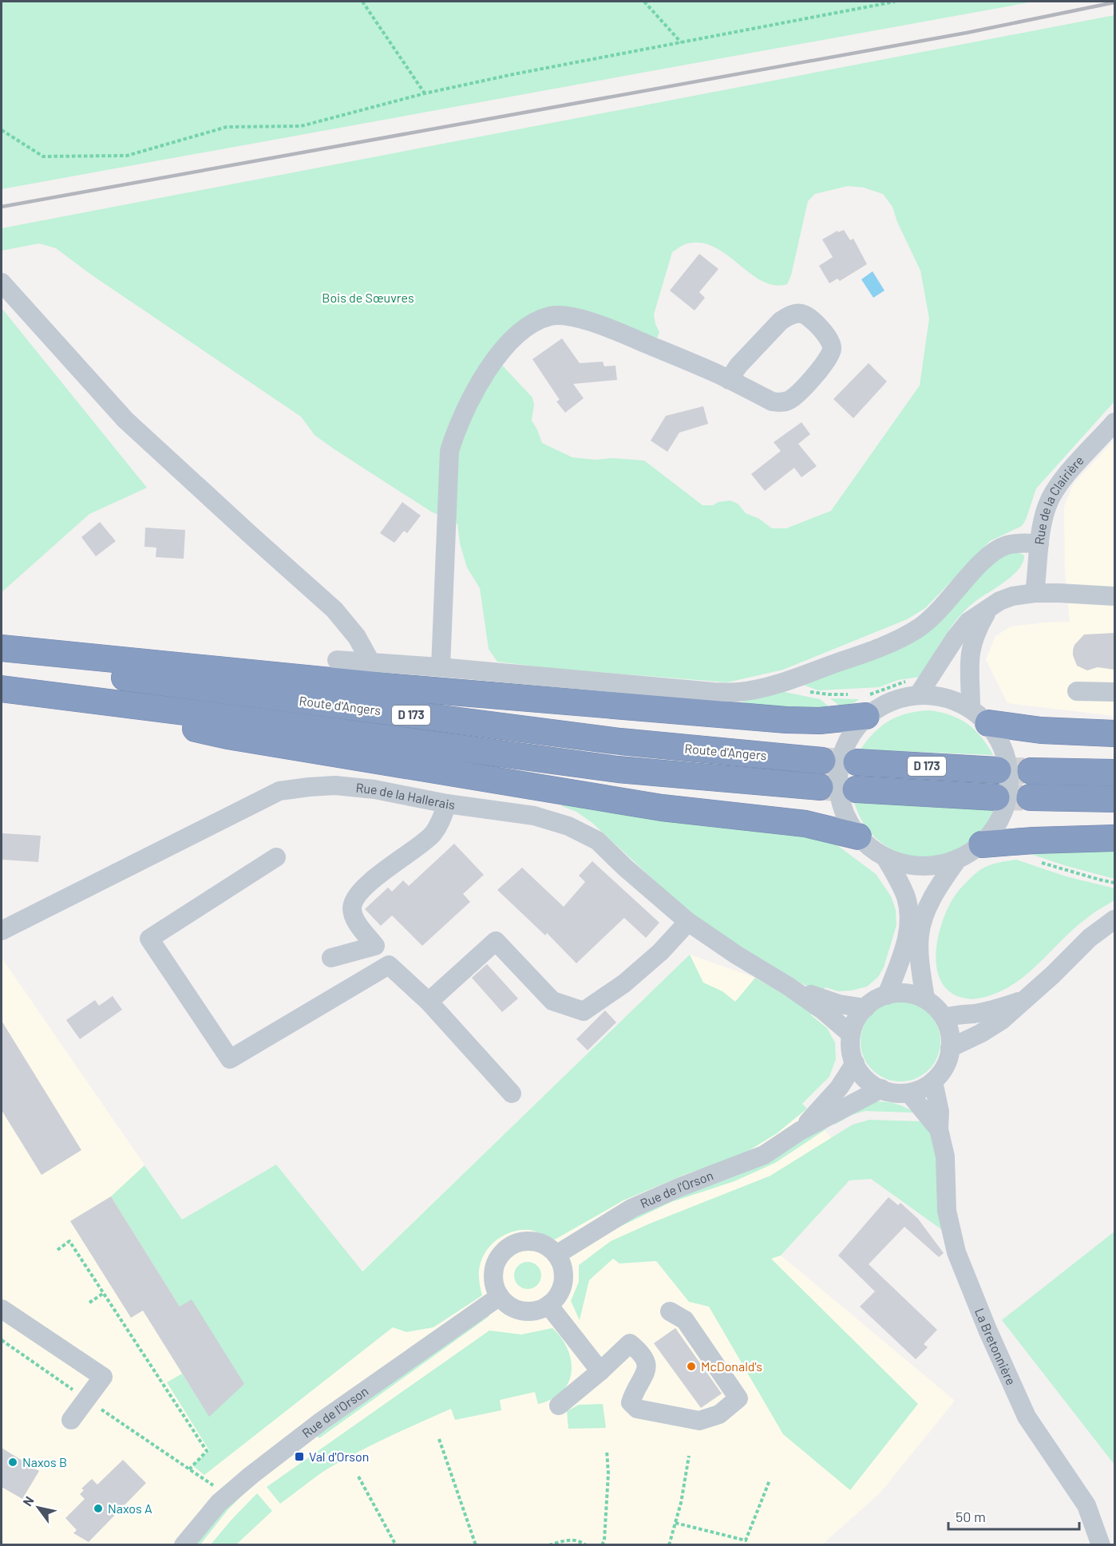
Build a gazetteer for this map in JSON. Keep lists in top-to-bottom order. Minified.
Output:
{"streets":{"highway":["Route d'Angers","D 173"],"street":["Rue de la Clairière","Rue de la Hallerais","Rue de l'Orson","La Bretonnière"]},"crossings":[["Rue de la Hallerais","Rue de l'Orson"],["Rue de la Hallerais","La Bretonnière"],["Rue de l'Orson","La Bretonnière"]],"parks":["Bois de Sœuvres"],"places":{"other":["McDonald's","Naxos B","Naxos A"],"transit":["Val d'Orson"]},"scale_bar":"50 m","north":"top left"}
